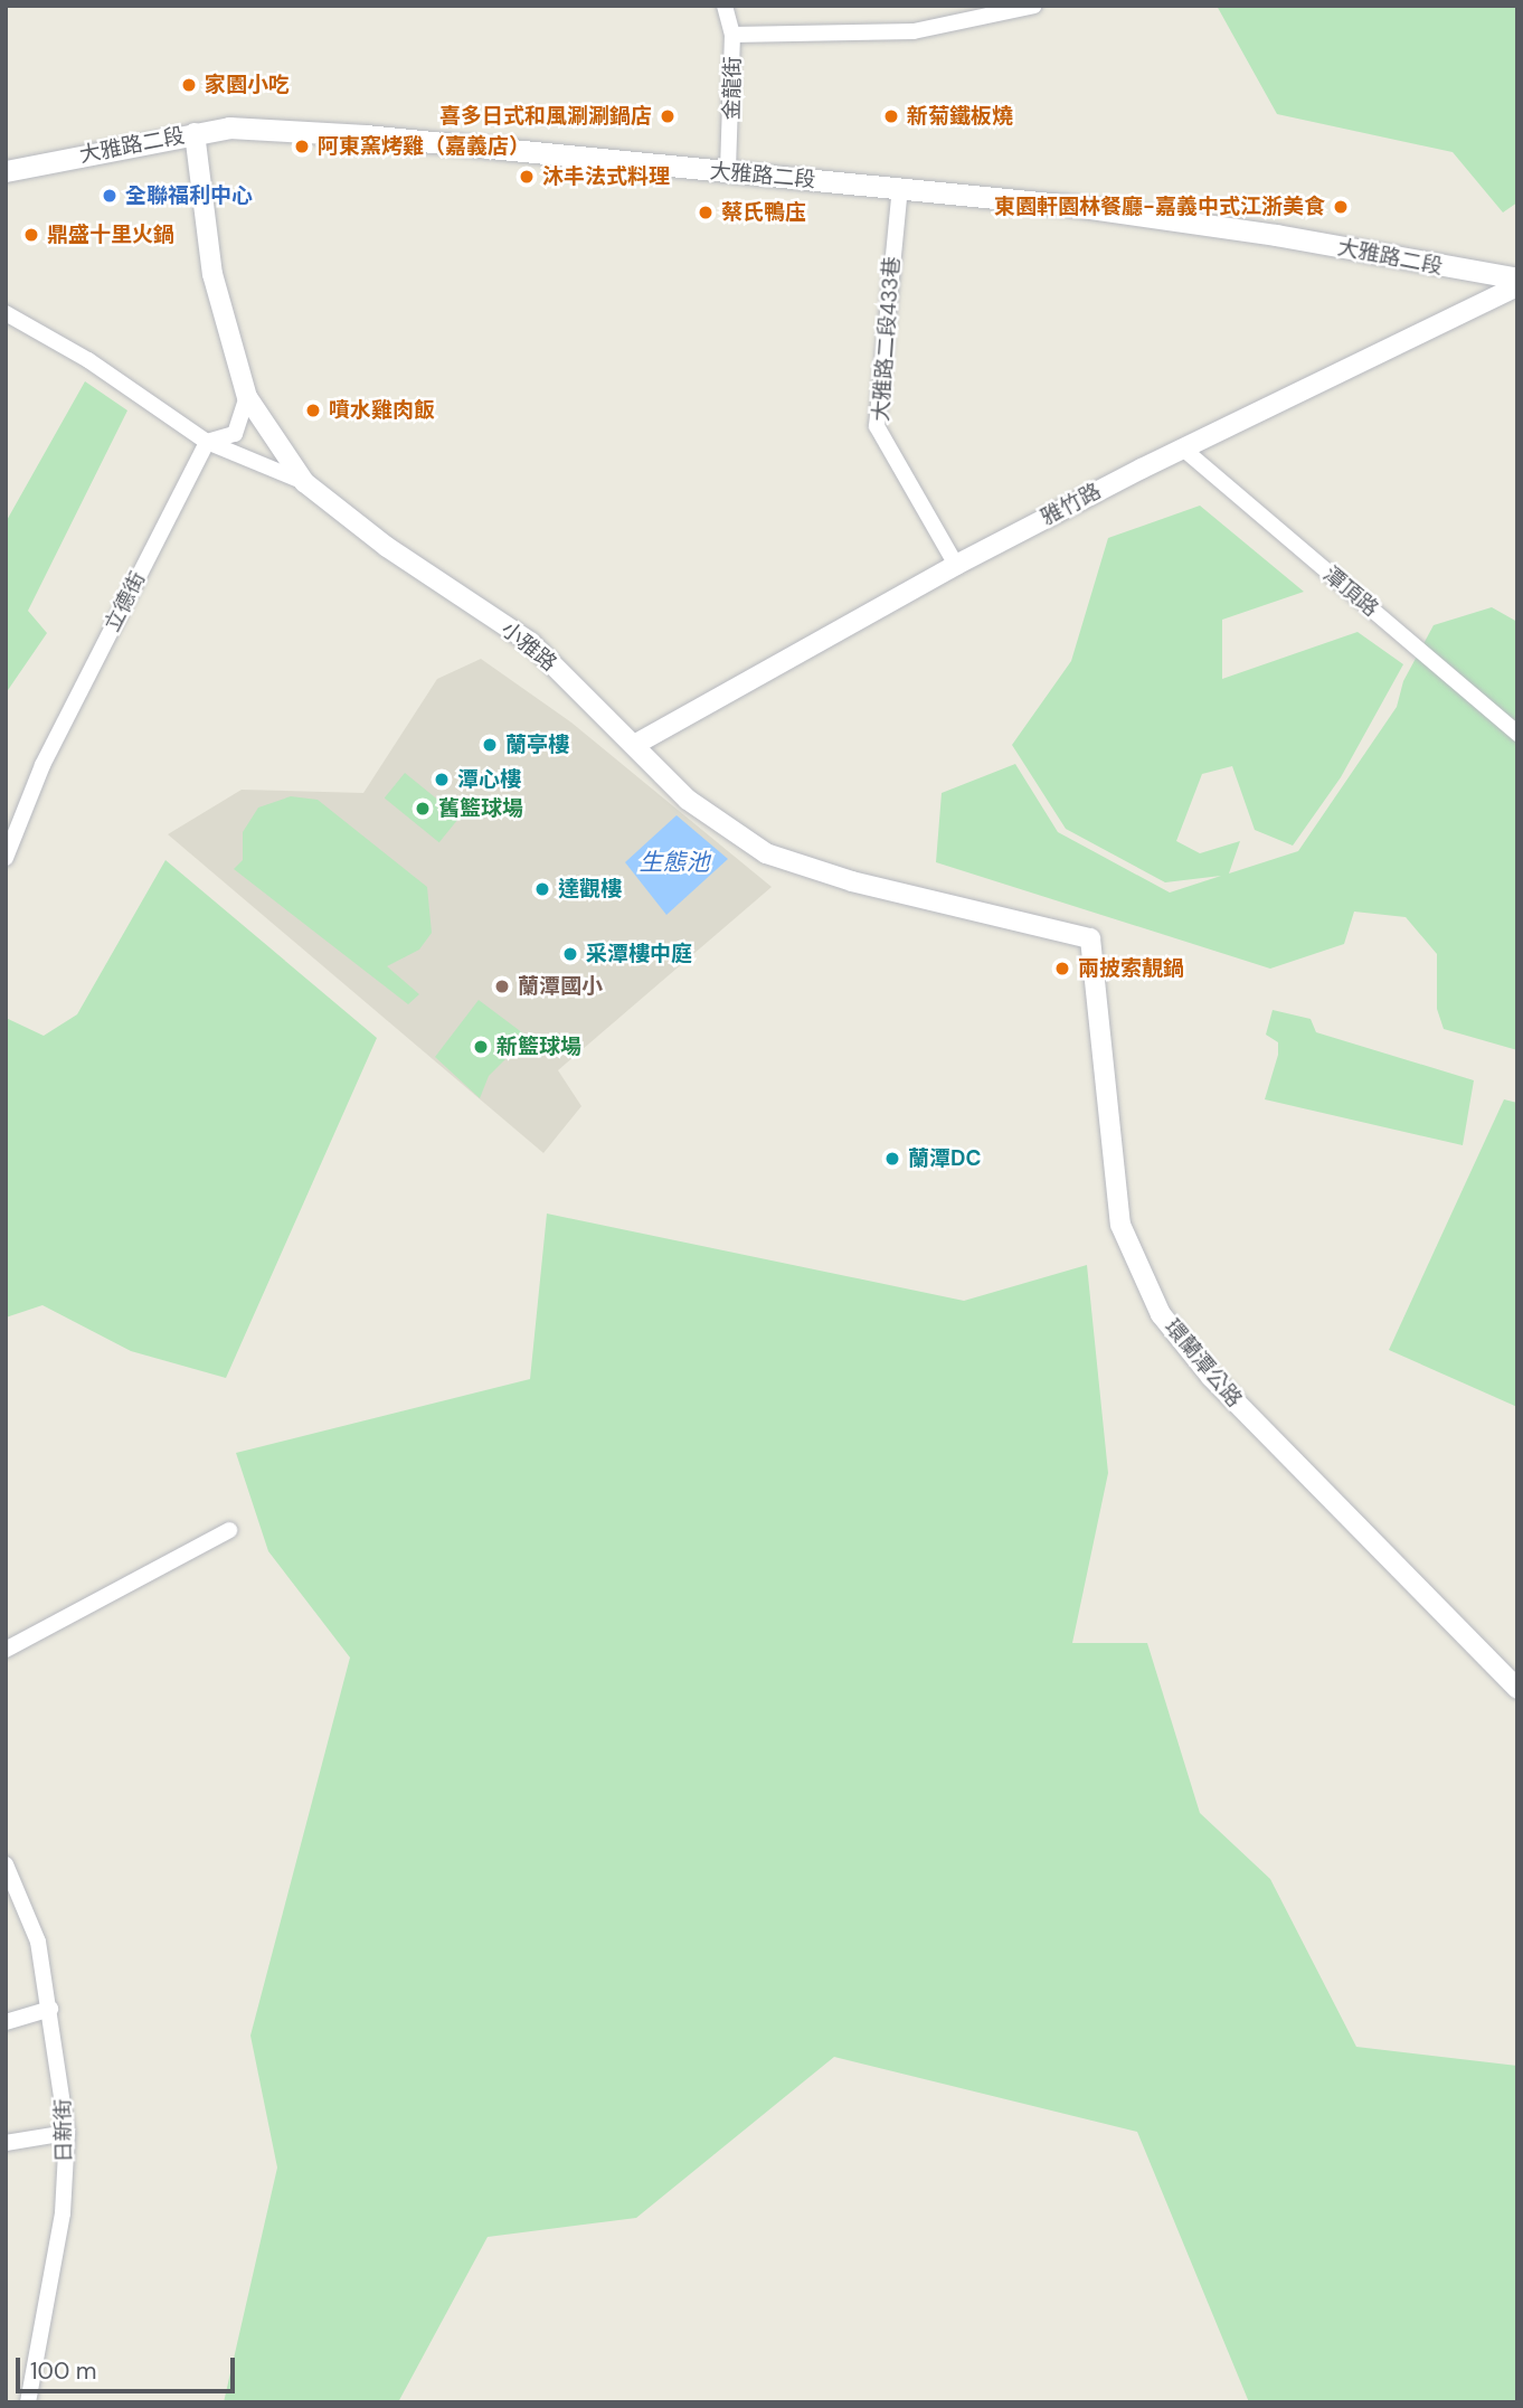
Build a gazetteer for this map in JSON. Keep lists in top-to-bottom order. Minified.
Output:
{"streets":{"main road":["大雅路二段"],"street":["金龍街","大雅路二段433巷","雅竹路","潭頂路","立德街","小雅路","環蘭潭公路","日新街"]},"crossings":[["金龍街","大雅路二段"],["大雅路二段","大雅路二段433巷"],["大雅路二段","小雅路"],["大雅路二段433巷","雅竹路"],["雅竹路","潭頂路"],["雅竹路","小雅路"],["小雅路","環蘭潭公路"]],"water":["生態池"],"places":["家園小吃","喜多日式和風涮涮鍋店","新菊鐵板燒","阿東窯烤雞（嘉義店）","沐丰法式料理","全聯福利中心","東園軒園林餐廳-嘉義中式江浙美食","蔡氏鴨庒","鼎盛十里火鍋","噴水雞肉飯","蘭亭樓","潭心樓","舊籃球場","達觀樓","采潭樓中庭","兩披索靚鍋","蘭潭國小","新籃球場","蘭潭DC"],"scale_bar":"100 m"}
